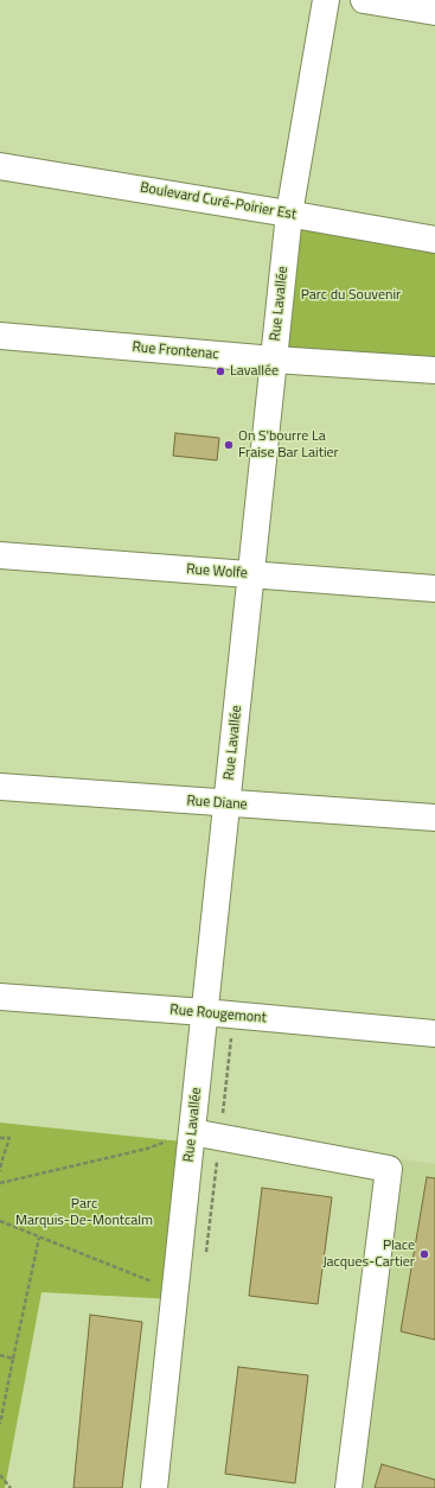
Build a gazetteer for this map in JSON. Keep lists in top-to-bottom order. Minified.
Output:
{"streets":{"street":["Boulevard Curé-Poirier Est","Rue Lavallée","Rue Frontenac","Rue Wolfe","Rue Diane","Rue Rougemont"]},"crossings":[["Boulevard Curé-Poirier Est","Rue Lavallée"],["Rue Lavallée","Rue Frontenac"],["Rue Lavallée","Rue Wolfe"],["Rue Lavallée","Rue Diane"],["Rue Lavallée","Rue Rougemont"]],"parks":["Parc du Souvenir","Parc Marquis-De-Montcalm"],"places":["Lavallée","On S'bourre La Fraise Bar Laitier","Place Jacques-Cartier"]}
